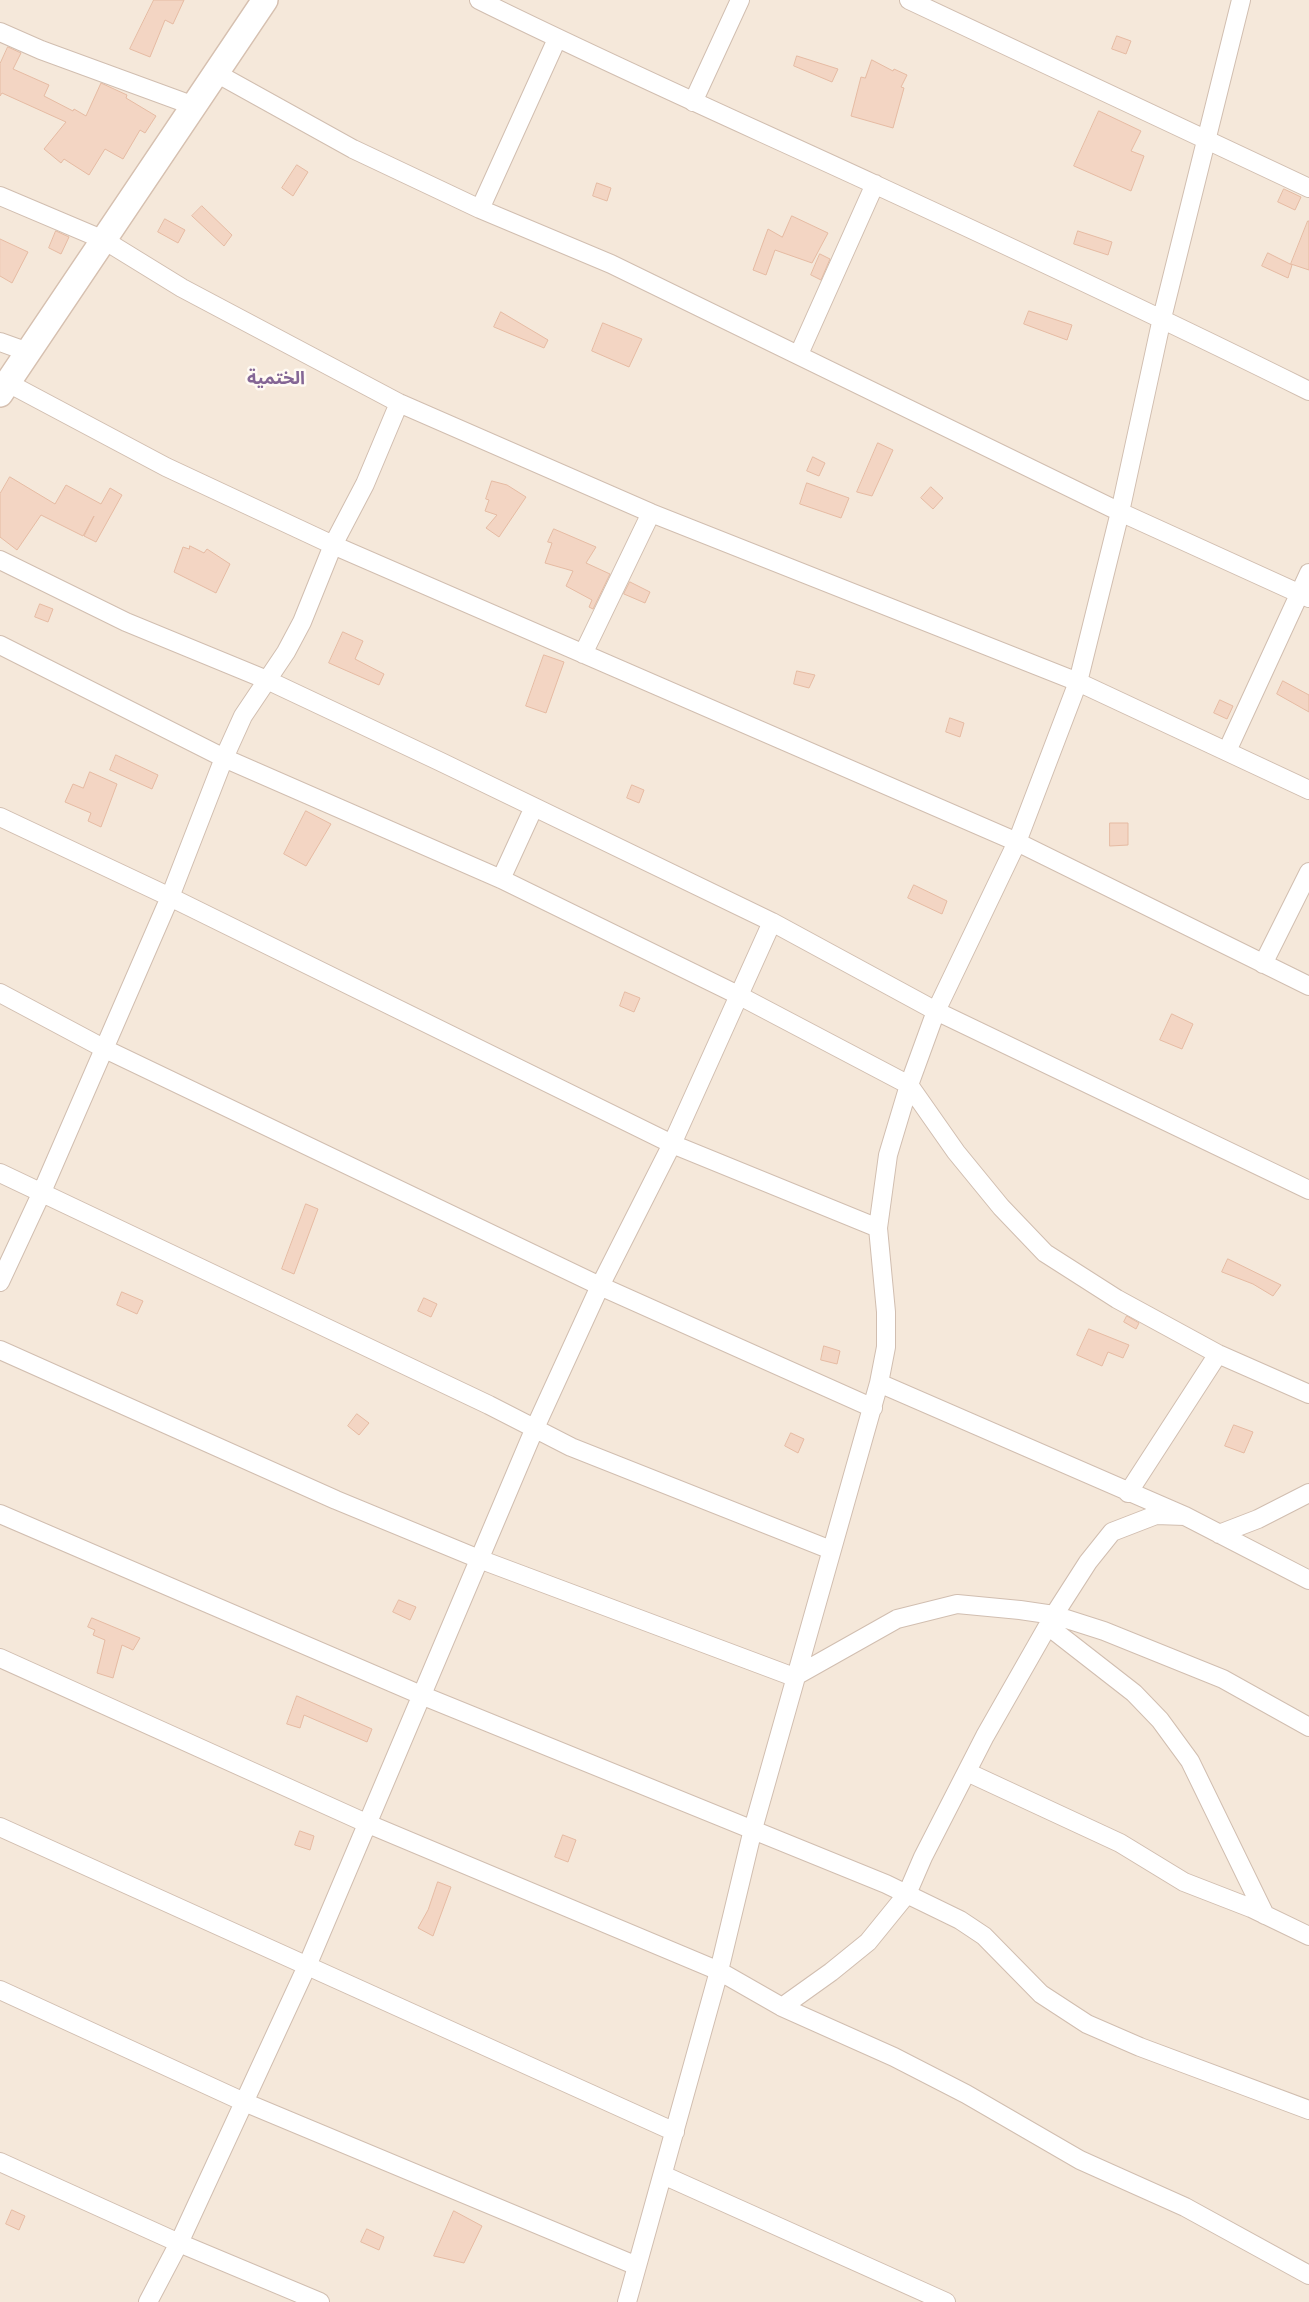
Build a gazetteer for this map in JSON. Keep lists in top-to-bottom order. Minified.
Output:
{"districts":["الختمية"]}
